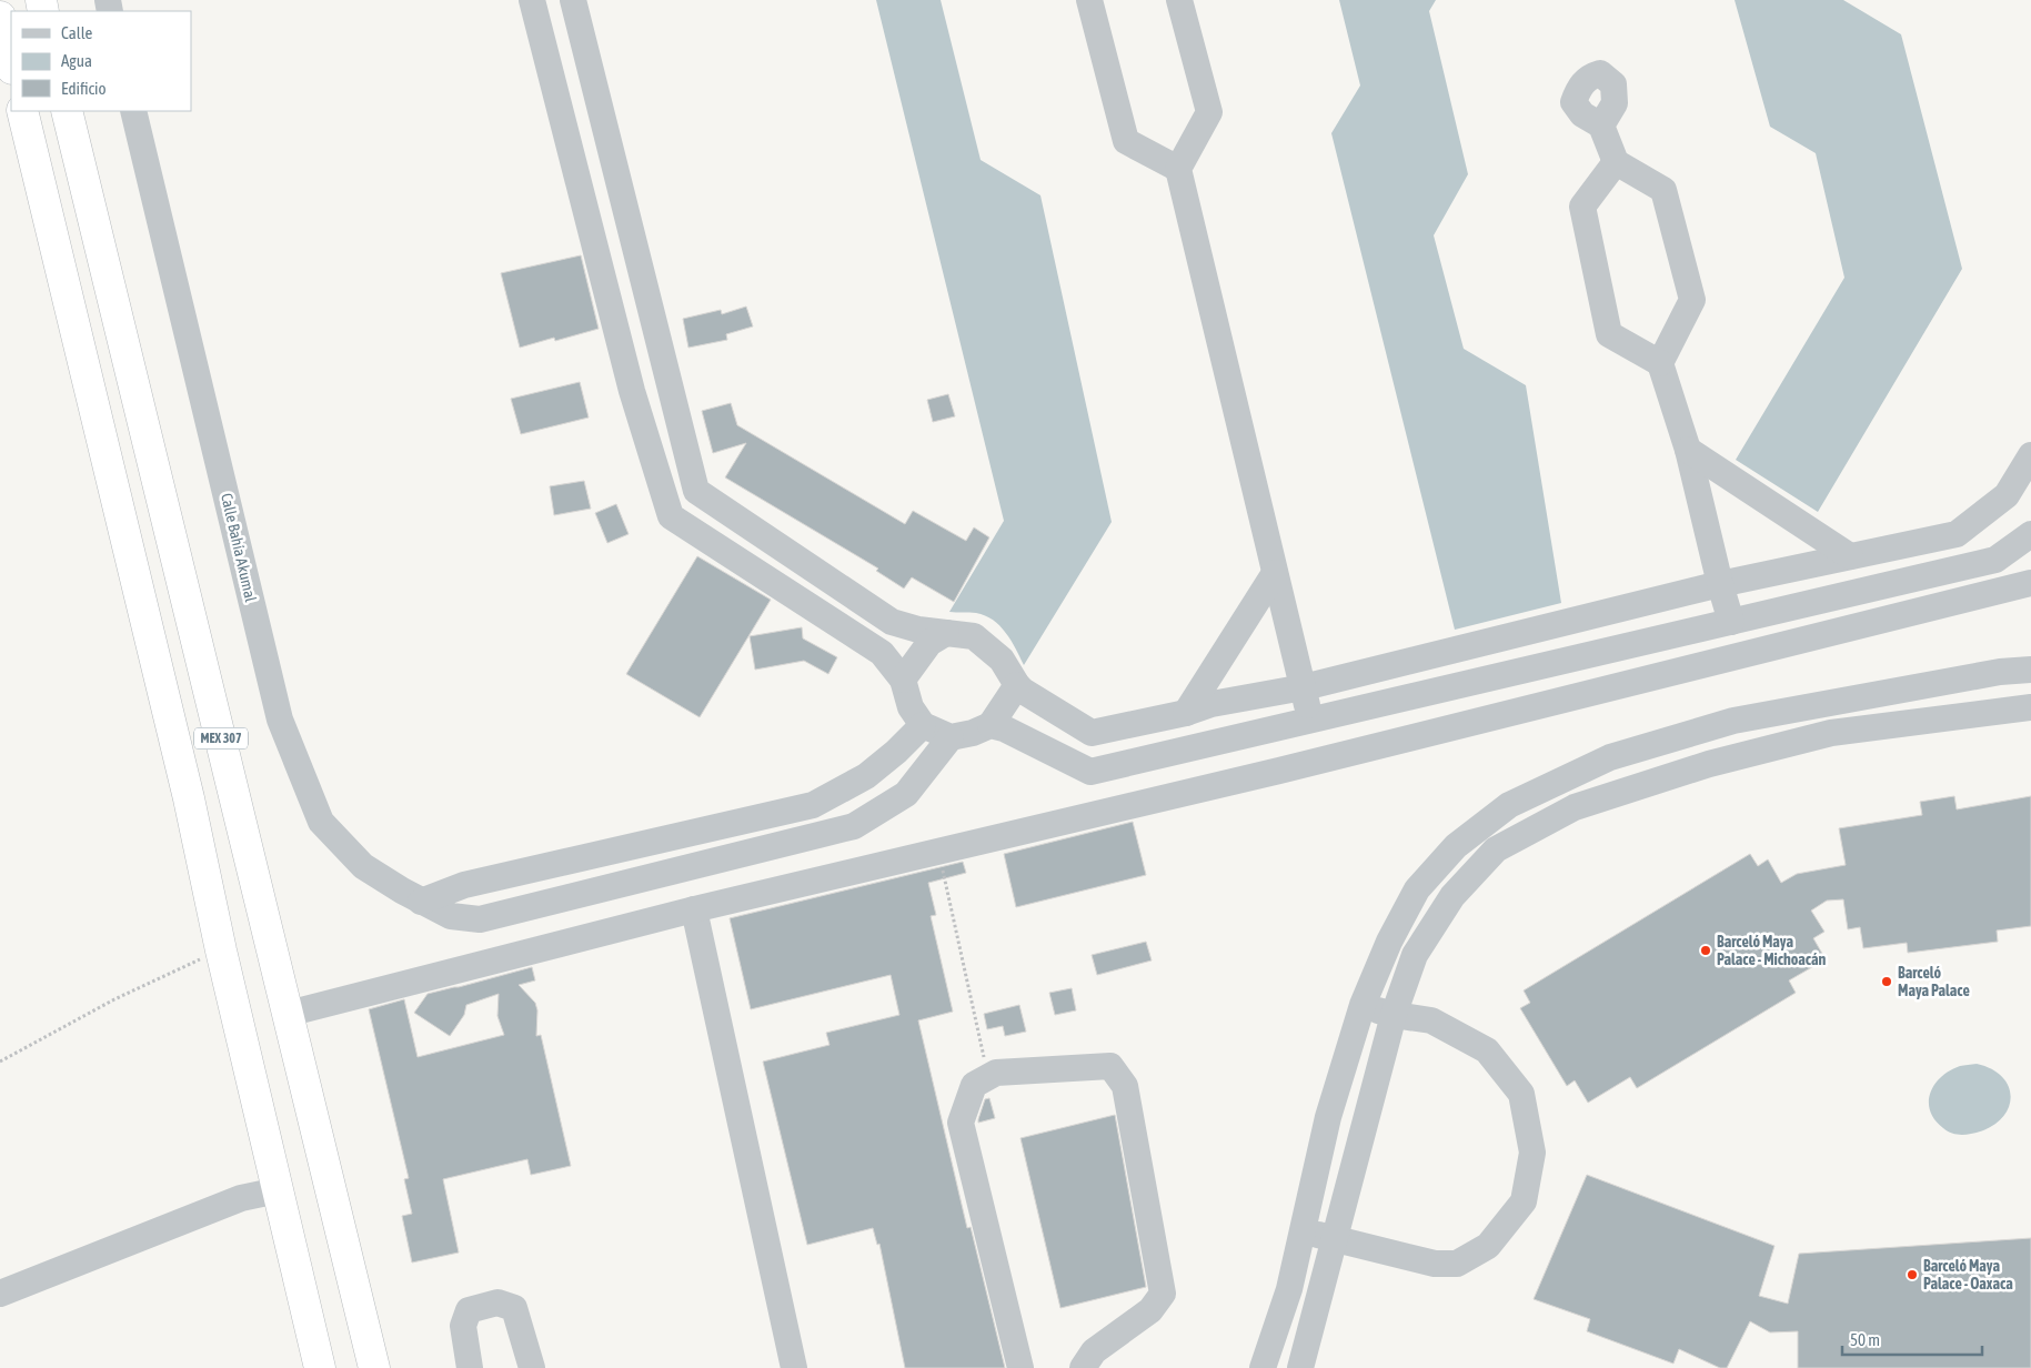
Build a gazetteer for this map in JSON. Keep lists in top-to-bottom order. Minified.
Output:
{"streets":{"highway":["MEX 307"],"street":["Calle Bahía Akumal"]},"places":["Barceló Maya Palace - Michoacán","Barceló Maya Palace","Barceló Maya Palace - Oaxaca"],"legend":["Calle","Agua","Edificio"],"scale_bar":"50 m"}
